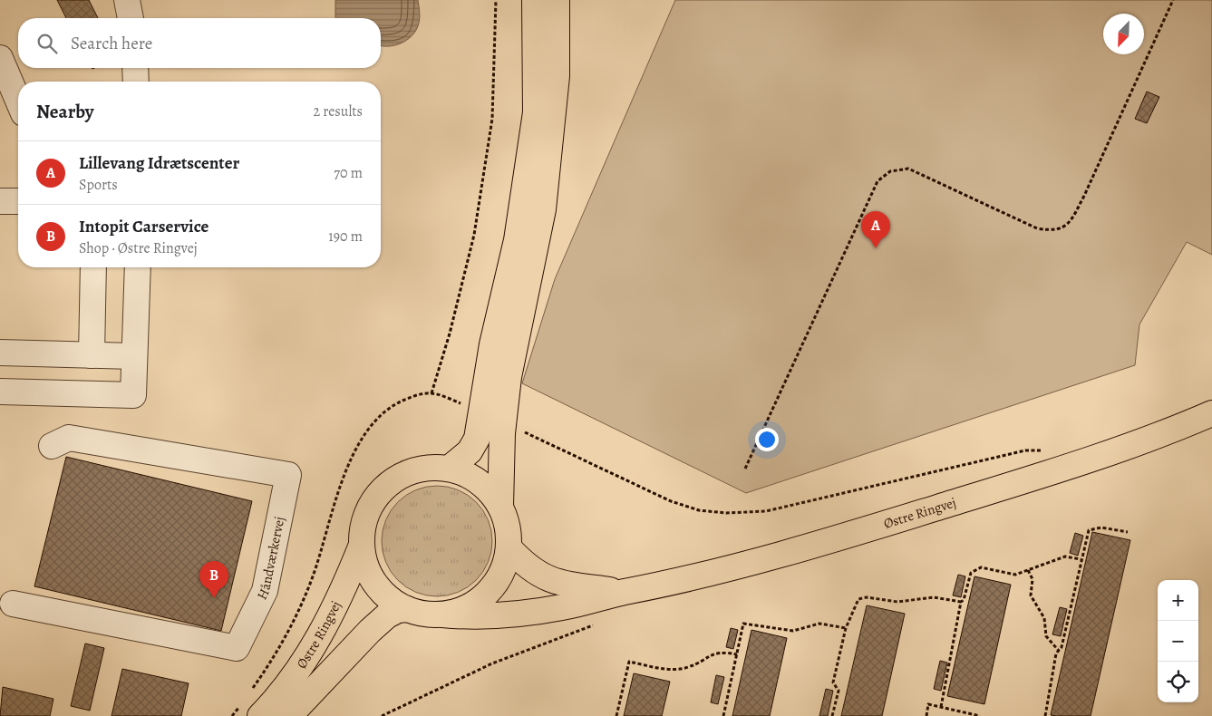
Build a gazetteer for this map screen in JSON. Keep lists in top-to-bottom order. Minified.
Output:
{"streets":{"main road":["Østre Ringvej"],"street":["Håndværkervej"]},"north":"bottom left","page":{"search":"Search here","heading":["Nearby","2 results"],"list":[{"mark":"A","name":"Lillevang Idrætscenter","note":"Sports","value":"70 m"},{"mark":"B","name":"Intopit Carservice","note":"Shop · Østre Ringvej","value":"190 m"}],"pins":["A","B"],"map_buttons":["+","−"]}}
